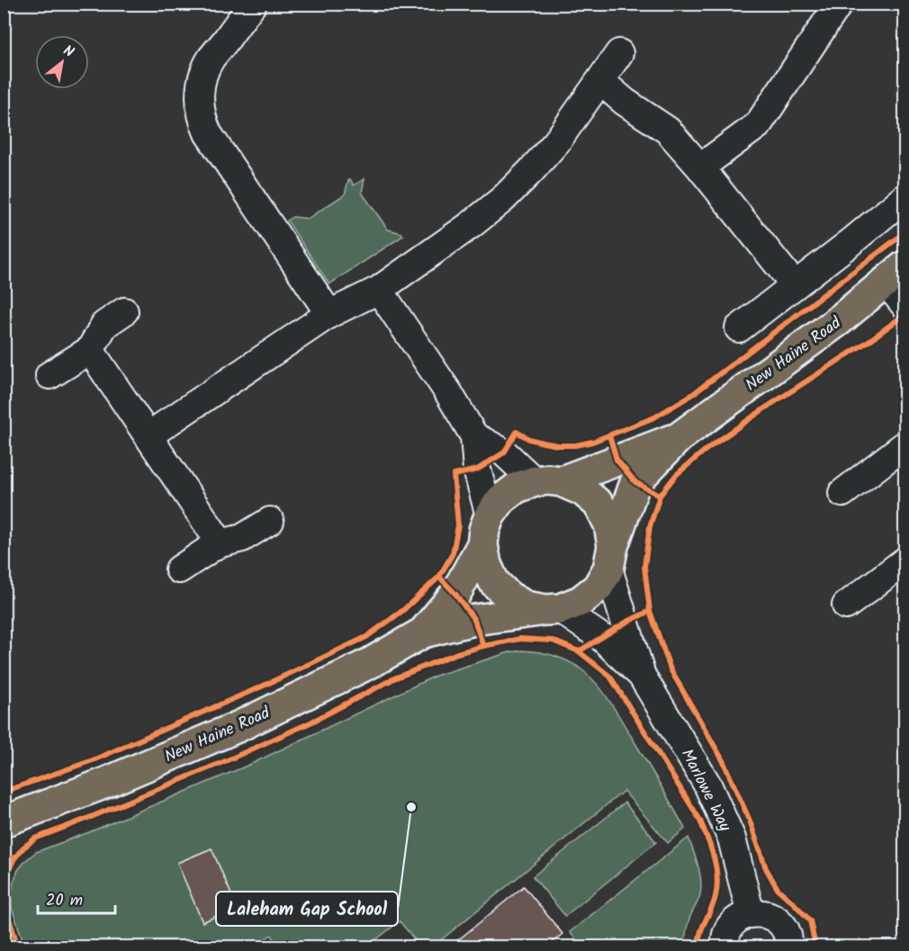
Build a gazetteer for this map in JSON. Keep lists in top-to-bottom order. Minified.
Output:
{"streets":{"main road":["New Haine Road"],"street":["Marlowe Way"]},"crossings":[["New Haine Road","Marlowe Way"]],"places":["Laleham Gap School"],"scale_bar":"20 m","north":"top right"}
